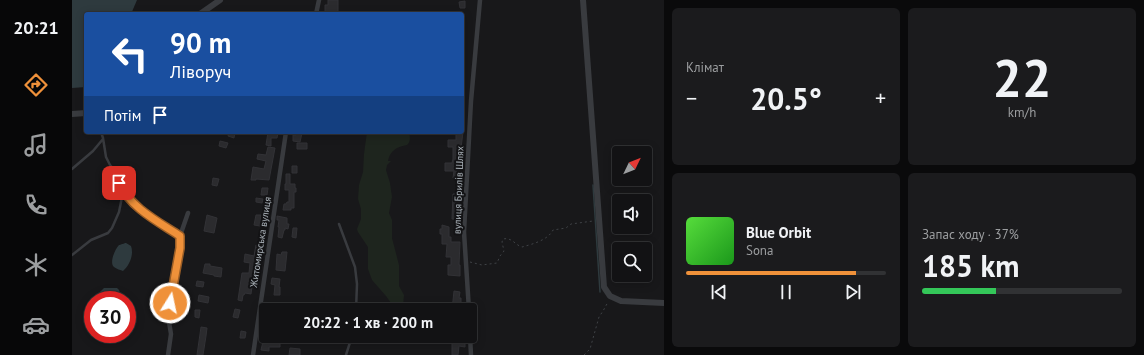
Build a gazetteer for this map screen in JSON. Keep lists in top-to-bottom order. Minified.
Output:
{"streets":{"street":["вулиця Брилів Шлях","Житомирська вулиця"]},"north":"top right","page":{"tabs":"20:21","tile":["Клімат",["22","km/h"],["Запас ходу · 37%","185 km"]],"turn":["90 m","Ліворуч"],"heat":["−","20.5°","+"],"then":"Потім","song":["Blue Orbit","Sona"],"limit":"30","trip":"20:22 · 1 хв · 200 m"}}
